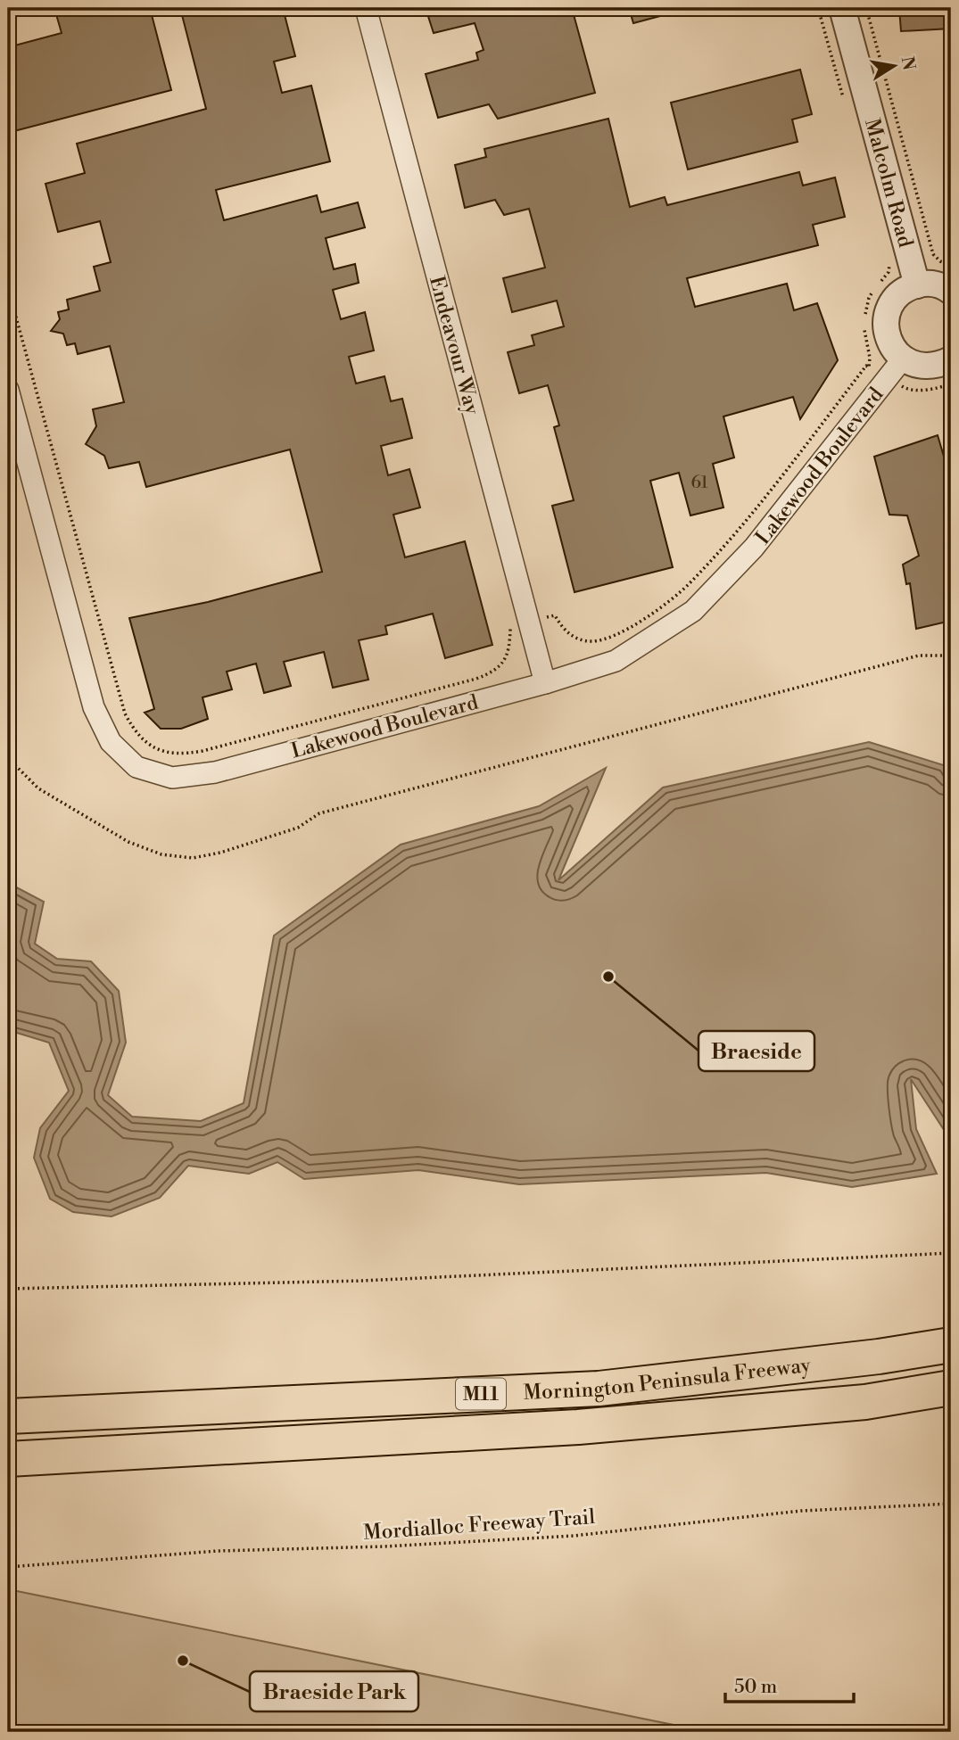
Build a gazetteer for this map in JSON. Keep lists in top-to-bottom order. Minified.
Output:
{"streets":{"highway":["Mornington Peninsula Freeway","M11"],"street":["Malcolm Road","Endeavour Way","Lakewood Boulevard"],"path":["Mordialloc Freeway Trail"]},"crossings":[["Endeavour Way","Lakewood Boulevard"]],"places":["Braeside","Braeside Park"],"house_numbers":["61"],"scale_bar":"50 m","north":"right"}
